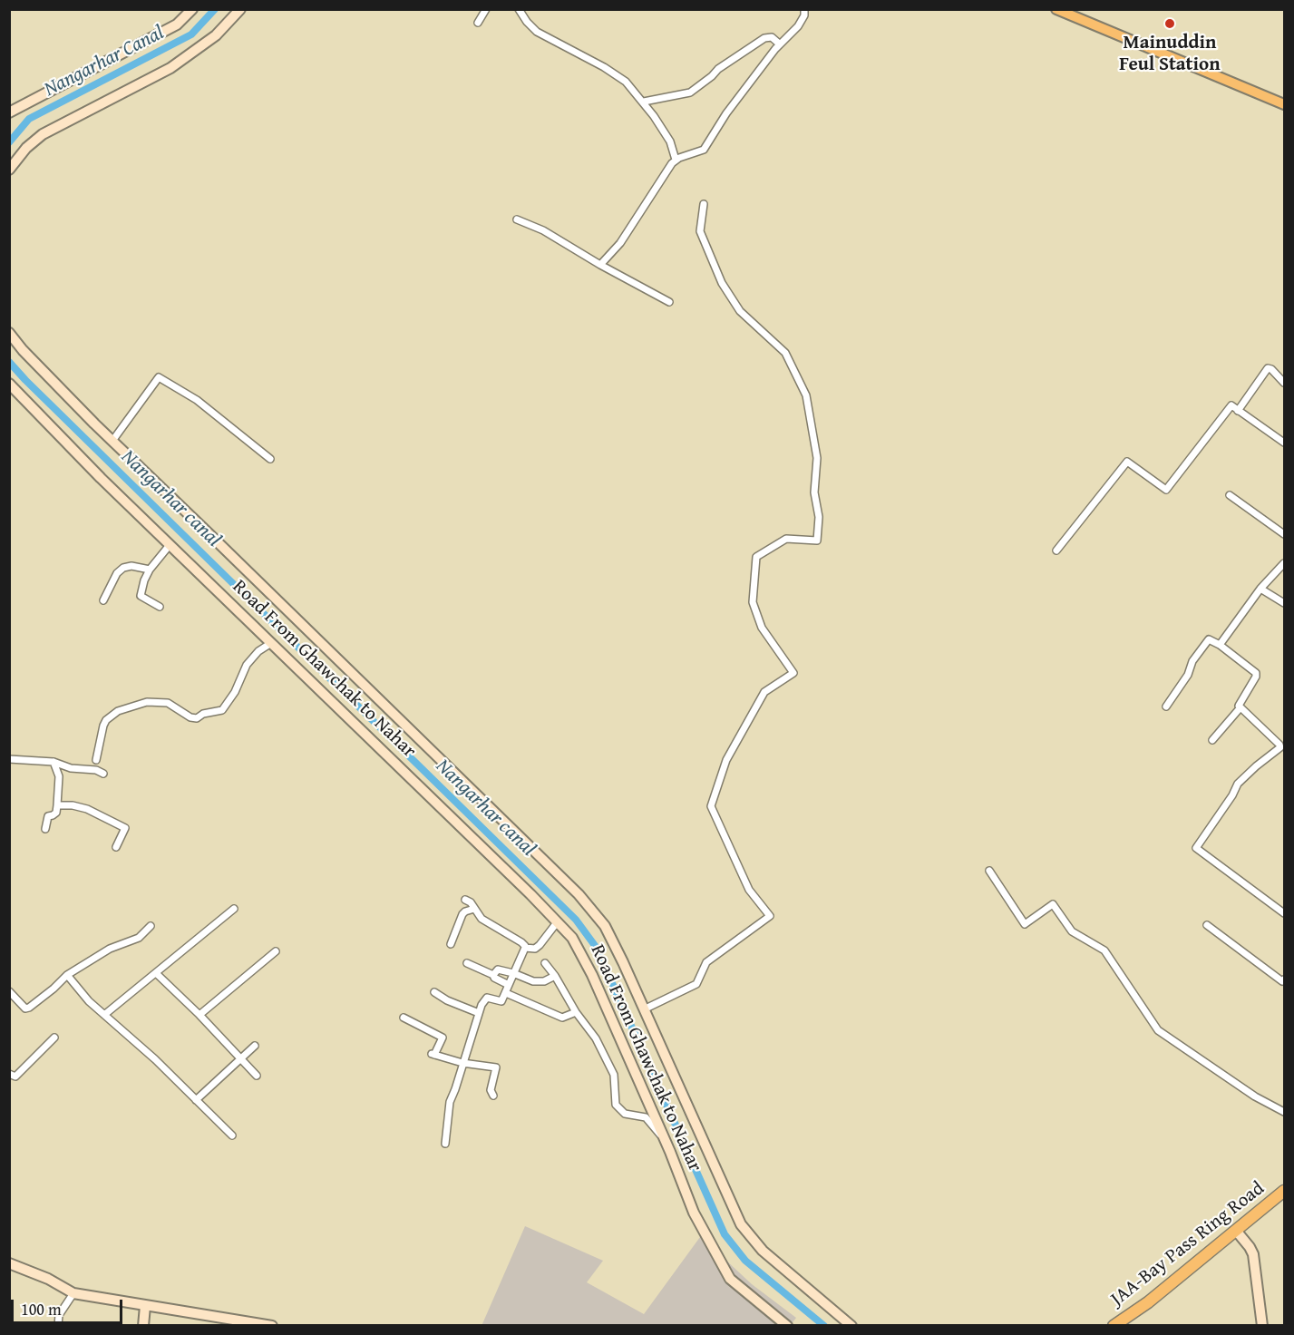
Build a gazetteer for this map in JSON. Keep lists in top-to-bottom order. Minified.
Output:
{"streets":{"highway":["JAA-Bay Pass Ring Road"],"street":["Road From Ghawchak to Nahar"]},"water":["Nangarhar Canal","Nangarhar canal"],"places":["Mainuddin Feul Station"],"scale_bar":"100 m"}
